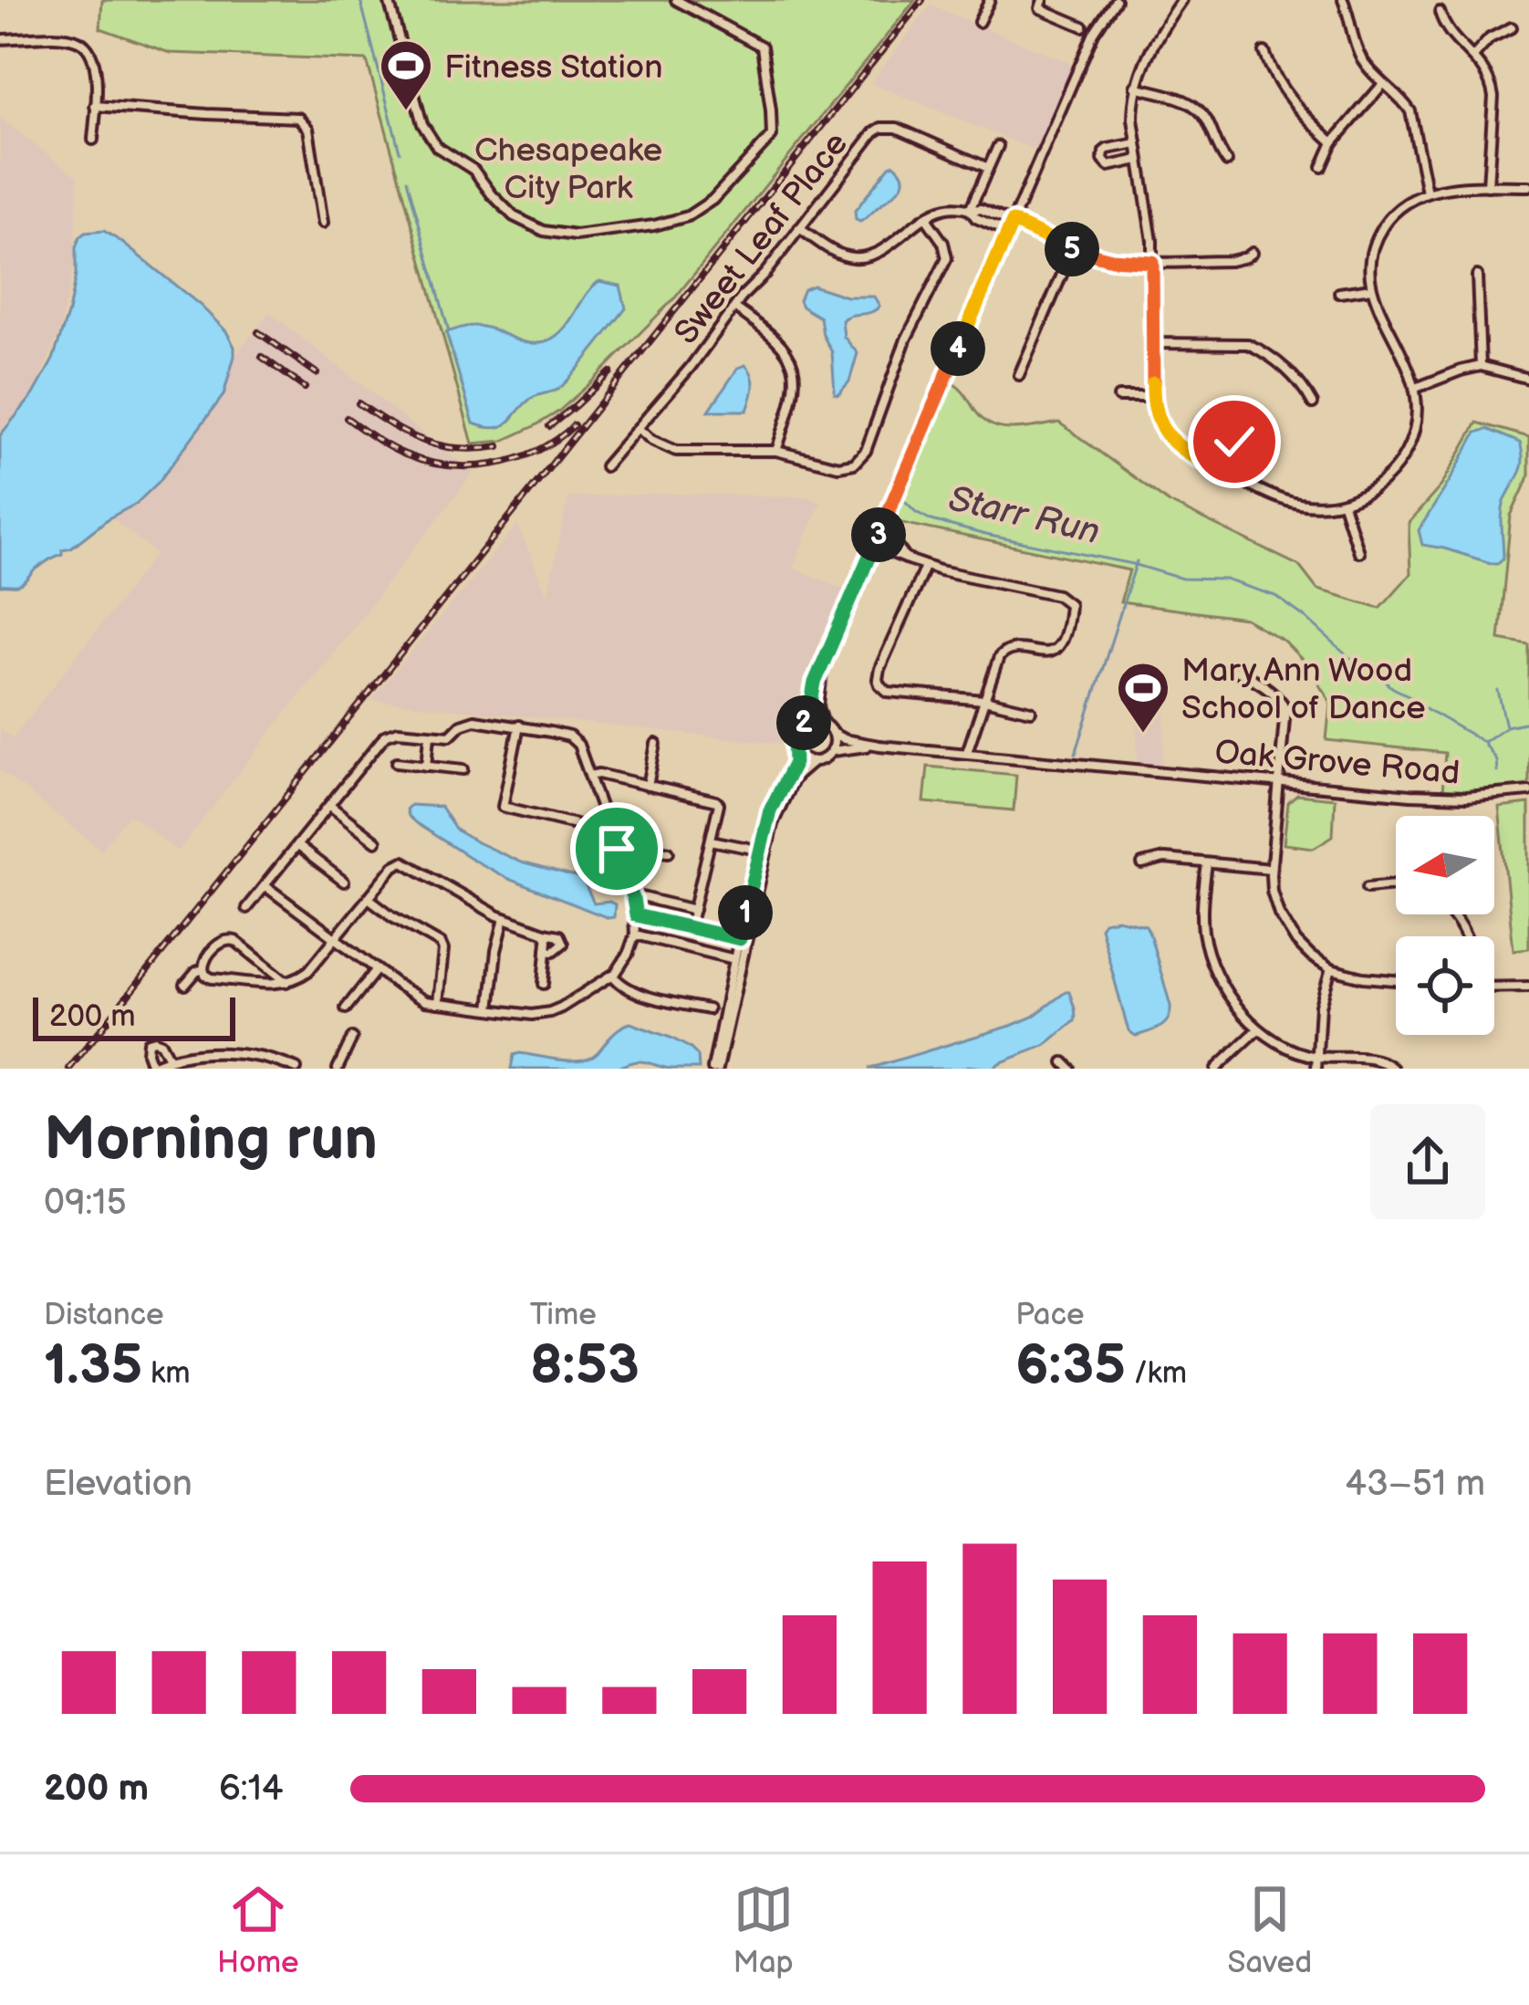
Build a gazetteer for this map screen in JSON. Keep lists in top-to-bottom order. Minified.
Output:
{"streets":{"street":["Sweet Leaf Place","Oak Grove Road"]},"water":["Starr Run"],"parks":["Chesapeake City Park"],"places":{"sports":["Fitness Station","Mary Ann Wood School of Dance"]},"scale_bar":"200 m","north":"left","page":{"pins":["5","4","3","2","1"],"scale":"200 m","heading":["Morning run","09:15"],"stats":[["Distance","1.35 km"],["Time","8:53"],["Pace","6:35 /km"]],"chart":["Elevation","43–51 m"],"list":[{"name":"200 m","note":"6:14"}],"tabs":["Home","Map","Saved"]}}
